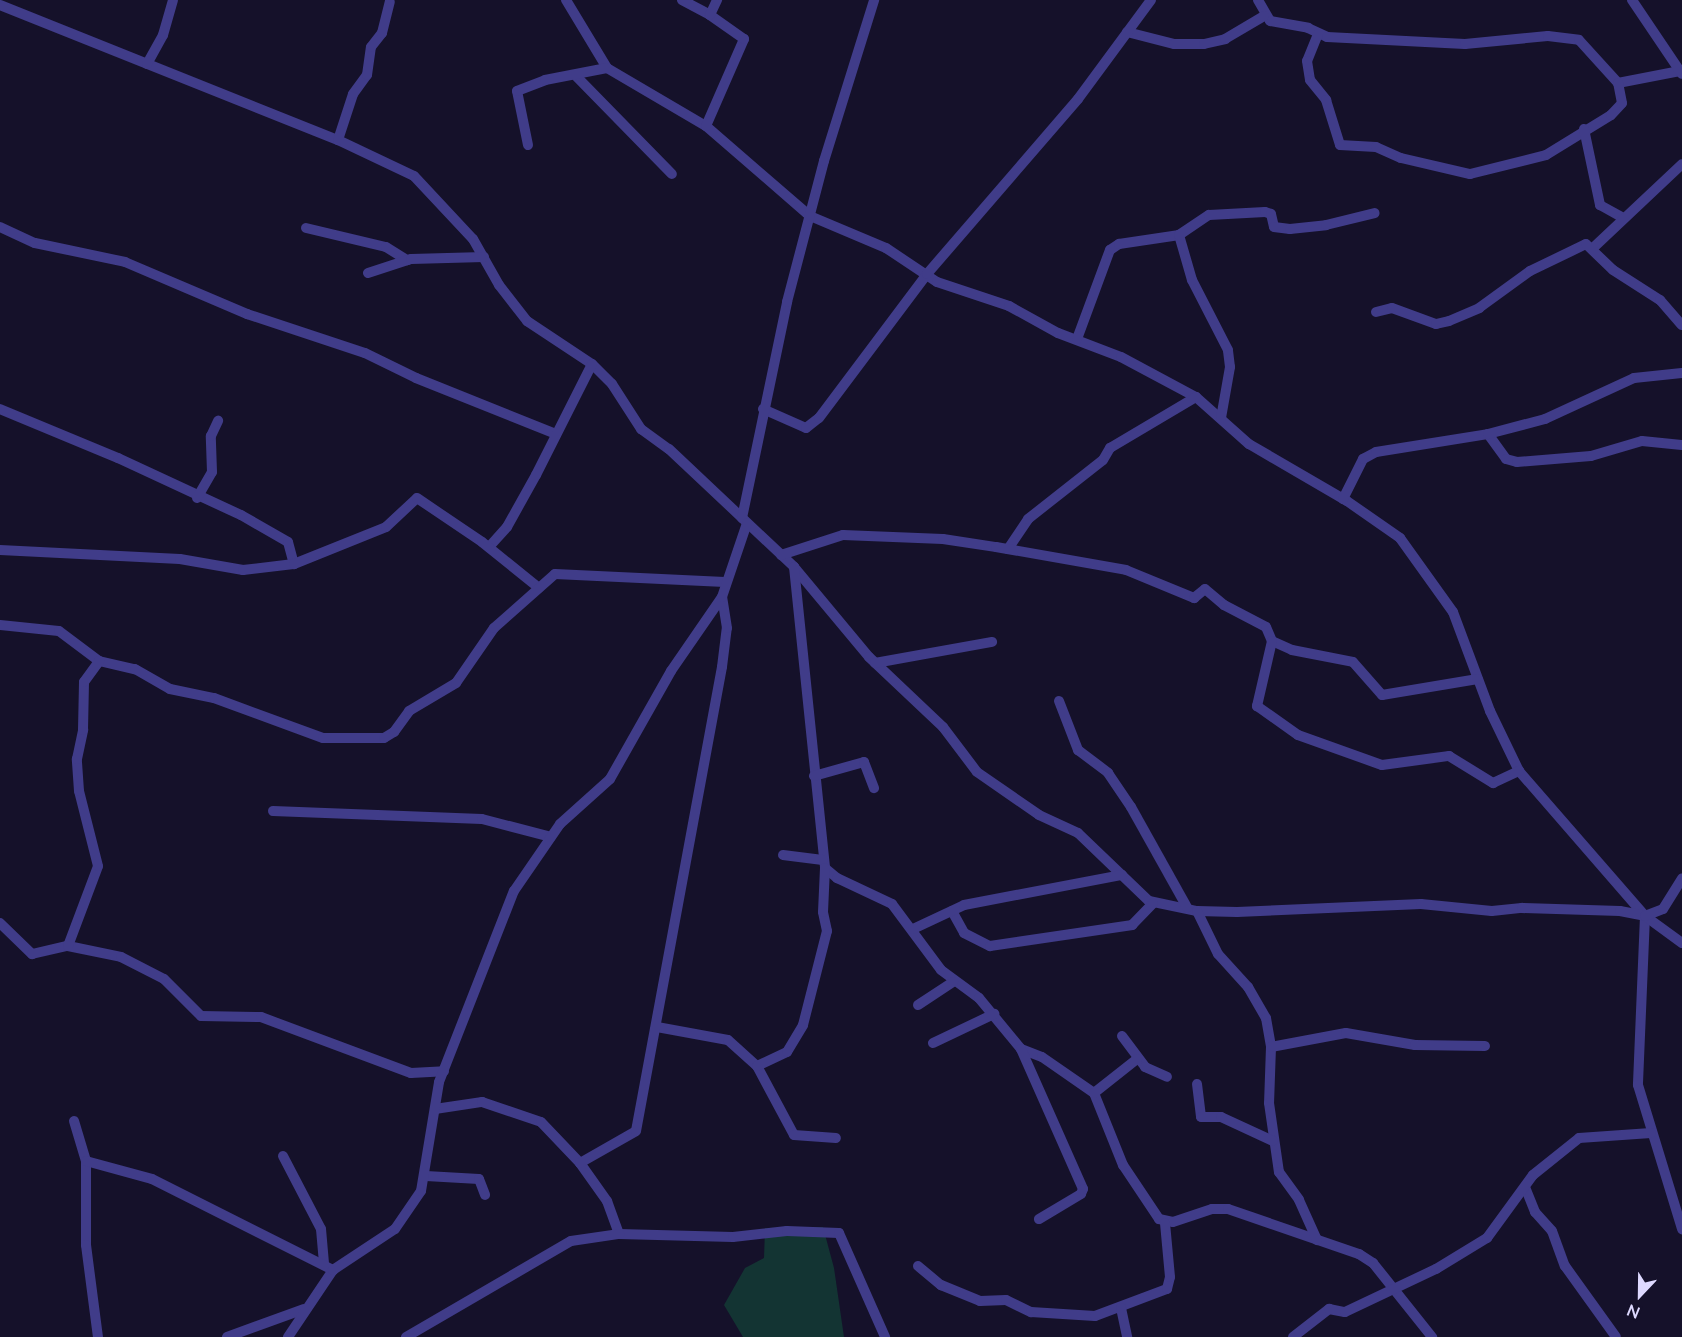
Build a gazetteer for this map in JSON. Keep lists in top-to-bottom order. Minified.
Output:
{"north":"bottom"}
